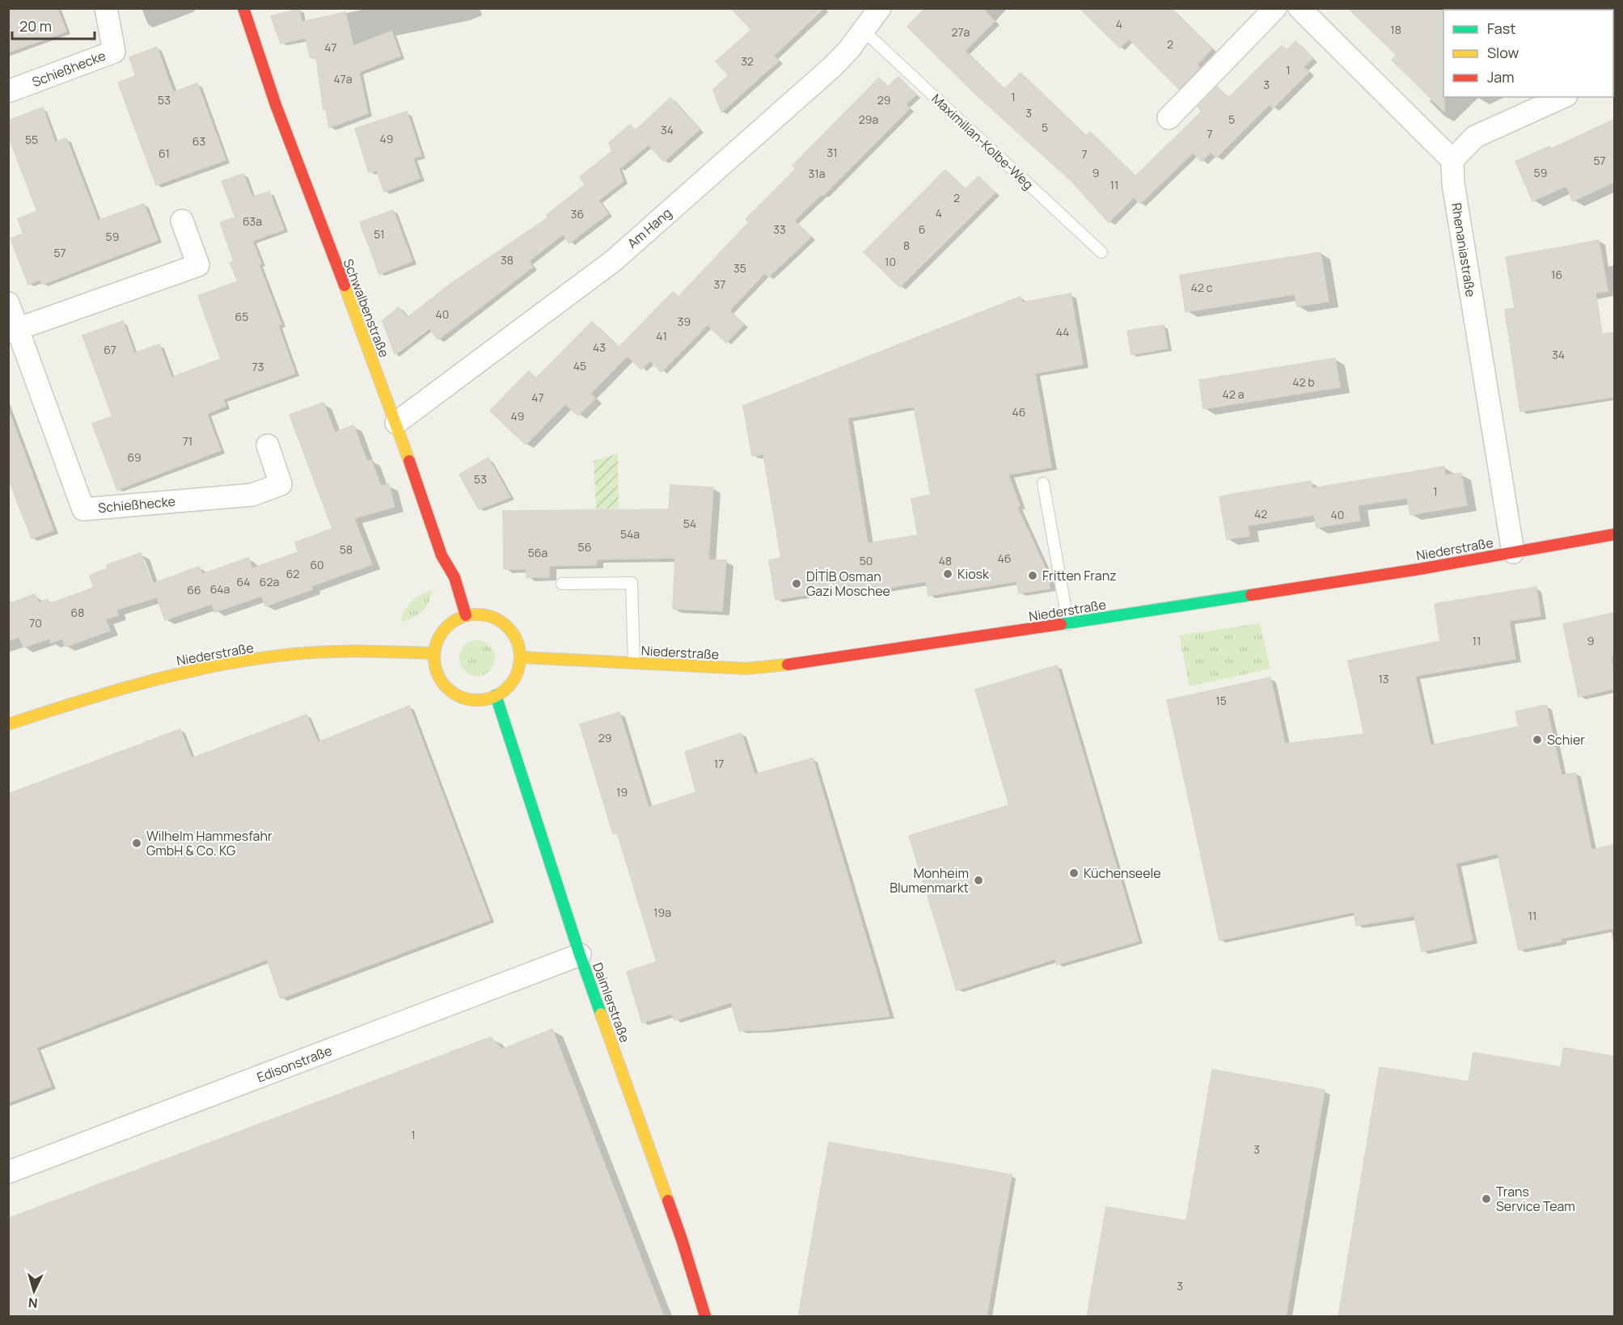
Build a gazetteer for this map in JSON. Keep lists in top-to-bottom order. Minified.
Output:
{"streets":{"street":["Schießhecke","Am Hang","Rhenaniastraße","Schwalbenstraße","Niederstraße","Daimlerstraße","Edisonstraße"],"lane":["Maximilian-Kolbe-Weg"]},"crossings":[["Maximilian-Kolbe-Weg","Am Hang"],["Am Hang","Schwalbenstraße"],["Rhenaniastraße","Niederstraße"],["Schwalbenstraße","Niederstraße"],["Schwalbenstraße","Daimlerstraße"],["Niederstraße","Daimlerstraße"],["Daimlerstraße","Edisonstraße"]],"places":["Kiosk","Fritten Franz","DİTİB Osman Gazi Moschee","Schier","Wilhelm Hammesfahr GmbH & Co. KG","Küchenseele","Monheim Blumenmarkt","Trans Service Team"],"house_numbers":["4","18","27a","2","47","32","1","47a","3","1","53","29","3","29a","5","5","34","7","49","55","63","31","61","7","57","9","59","31a","11","2","4","36","63a","33","6","51","59","8","57","38","10","35","16","37","42 c","40","65","39","44","41","43","67","34","45","73","42 b","42 a","47","46","49","71","69","53","1","42","40","54","54a","56","58","56a","46","50","48","60","62","64","62a","64a","66","68","70","11","9","13","15","29","17","19","19a","11","1","3","3"],"legend":["Fast","Slow","Jam"],"scale_bar":"20 m","north":"bottom"}
